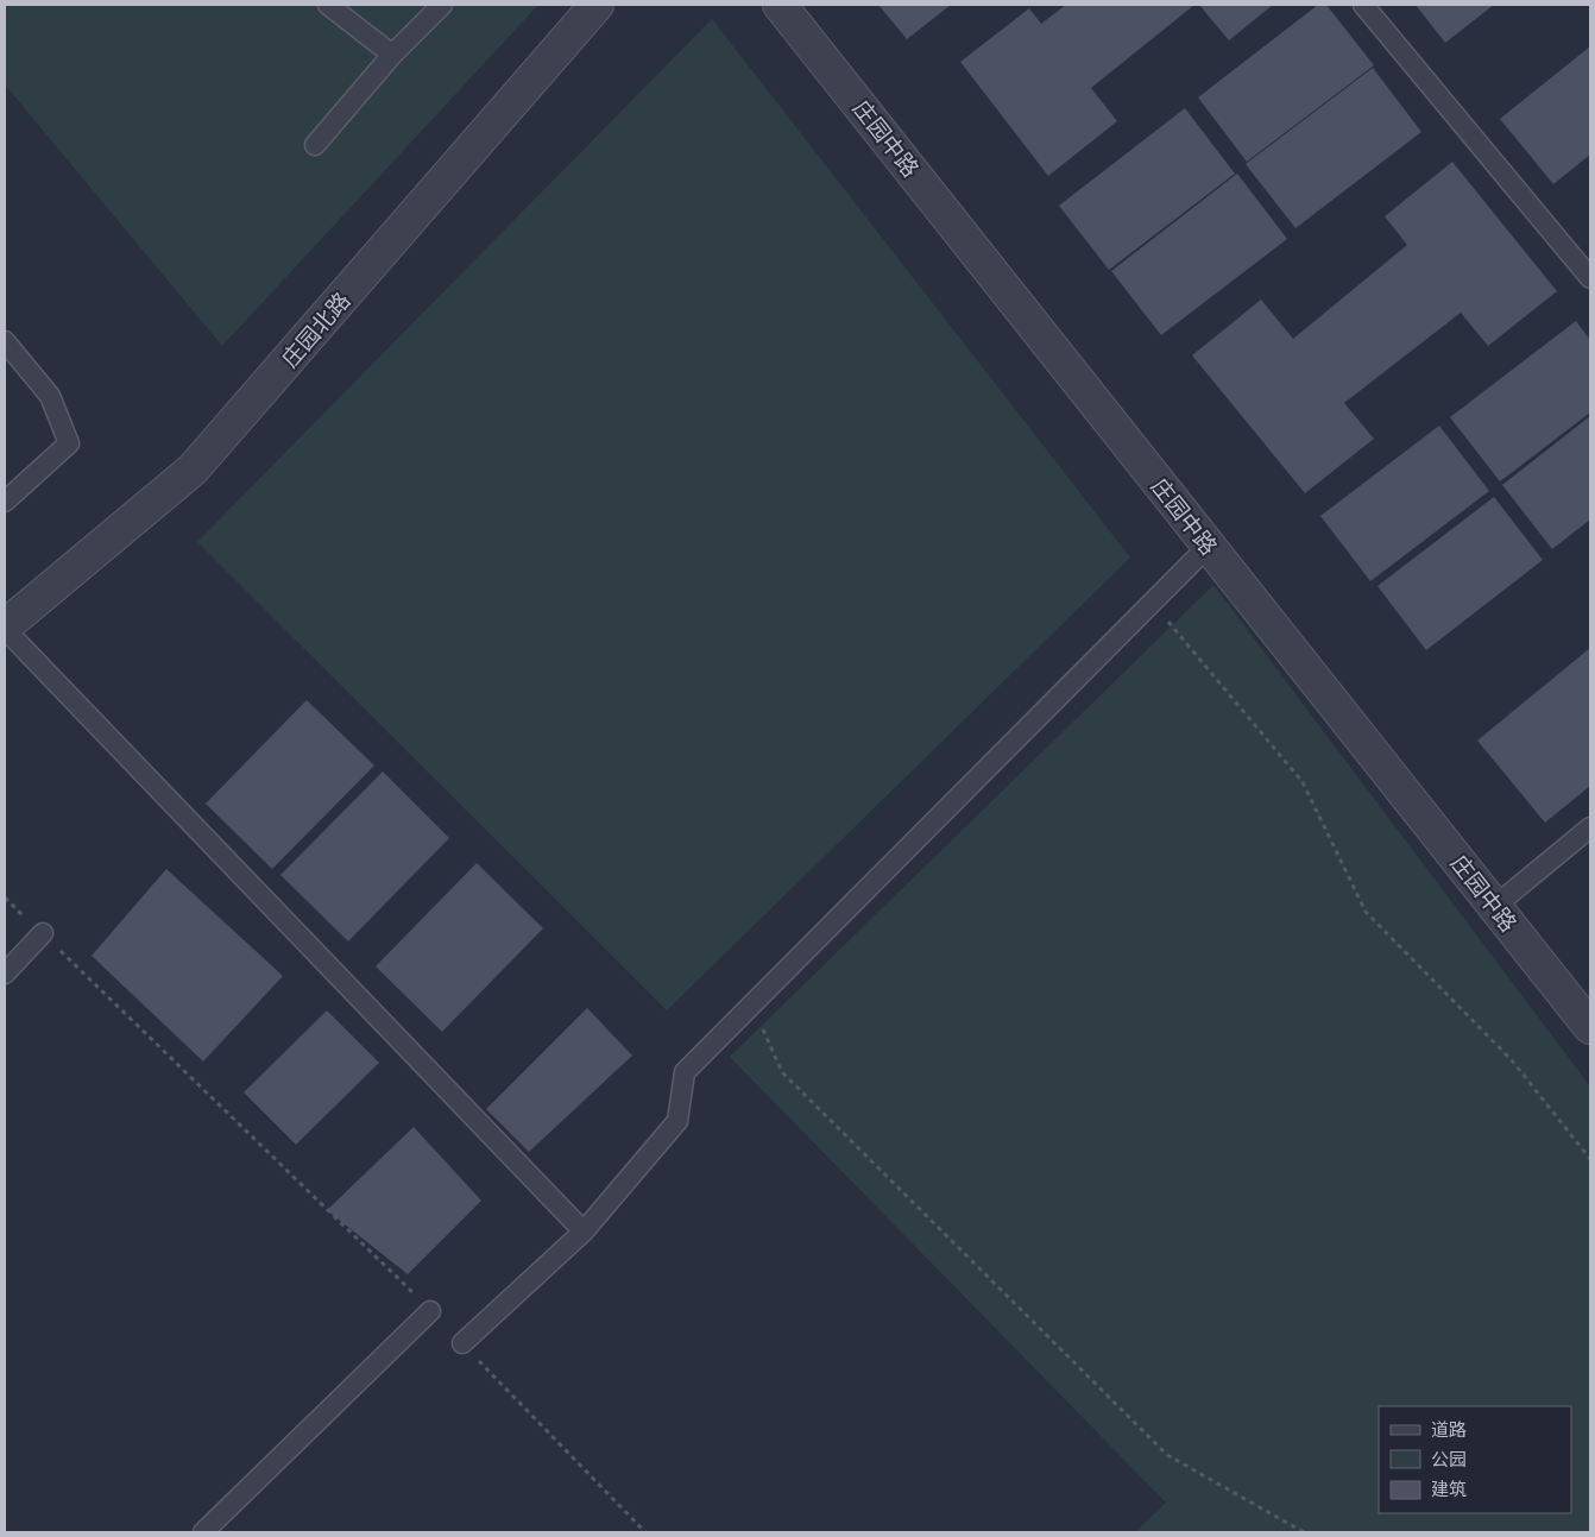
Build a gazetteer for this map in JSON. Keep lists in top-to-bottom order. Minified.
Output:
{"streets":{"street":["庄园中路","庄园北路"]},"legend":["道路","公园","建筑"]}
